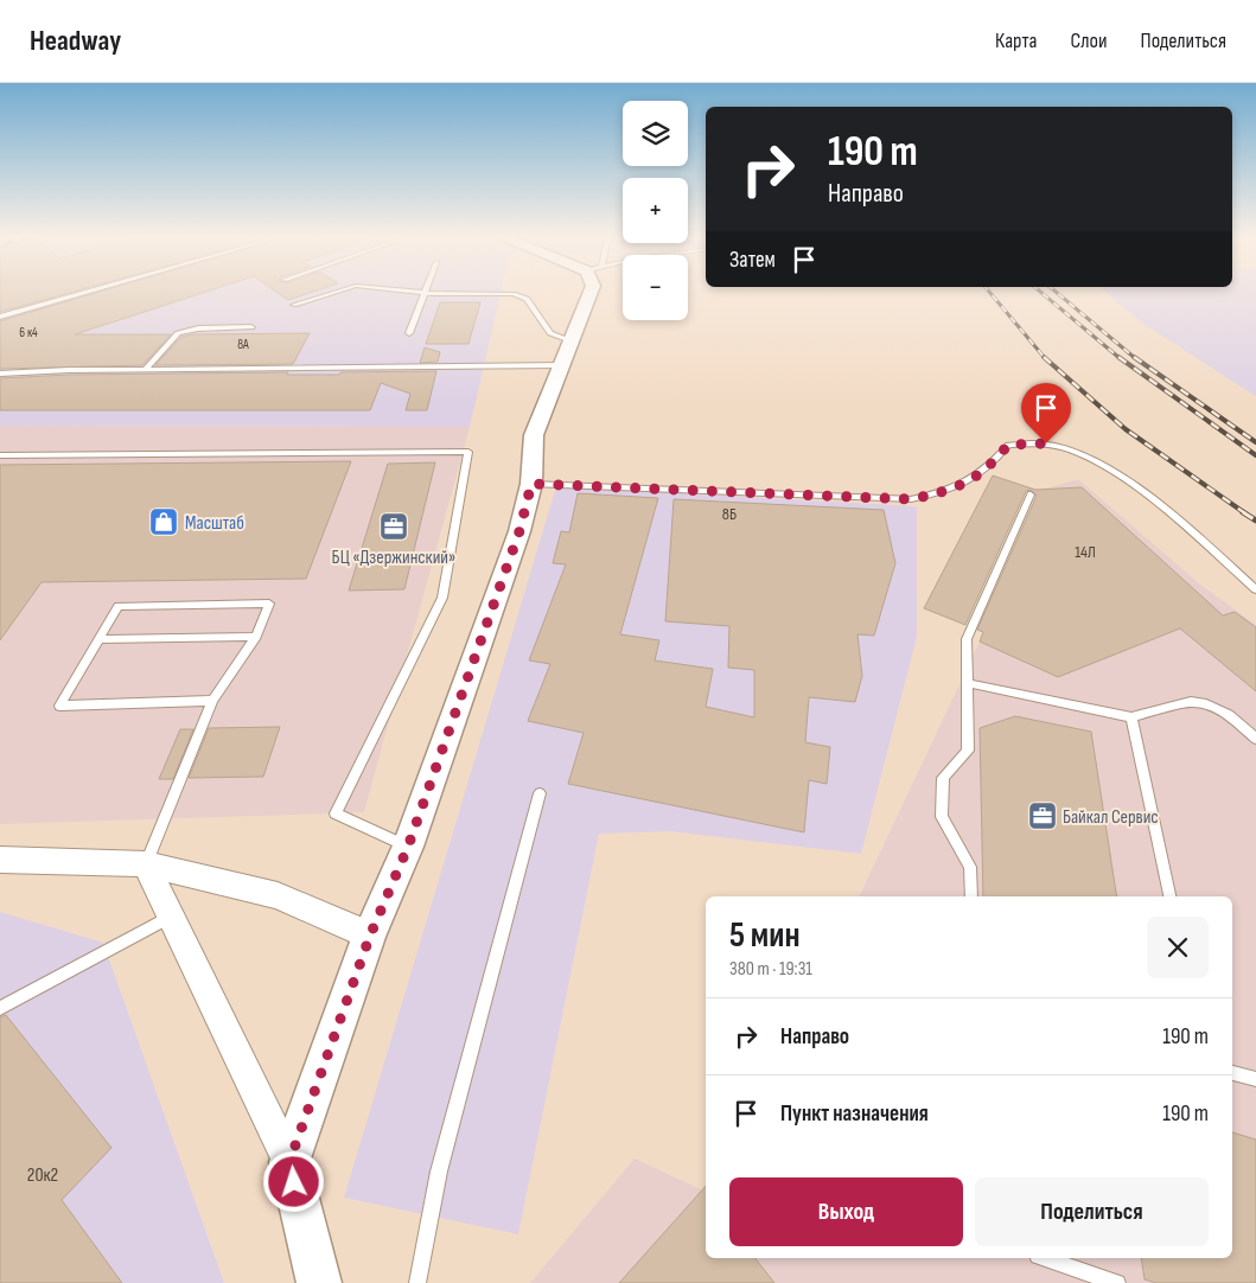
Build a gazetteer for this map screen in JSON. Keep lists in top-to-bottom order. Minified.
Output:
{"places":{"shop":["Масштаб"],"office":["БЦ «Дзержинский»","Байкал Сервис"]},"house_numbers":["6 к4","8А","8Б","14Л","20к2"],"page":{"header":"Headway","nav":["Карта","Слои","Поделиться"],"map_buttons":["+","−"],"turn":["190 m","Направо"],"then":"Затем","heading":["5 мин","380 m · 19:31"],"list":[{"name":"Направо","value":"190 m"},{"name":"Пункт назначения","value":"190 m"}],"buttons":["Выход","Поделиться"]}}
